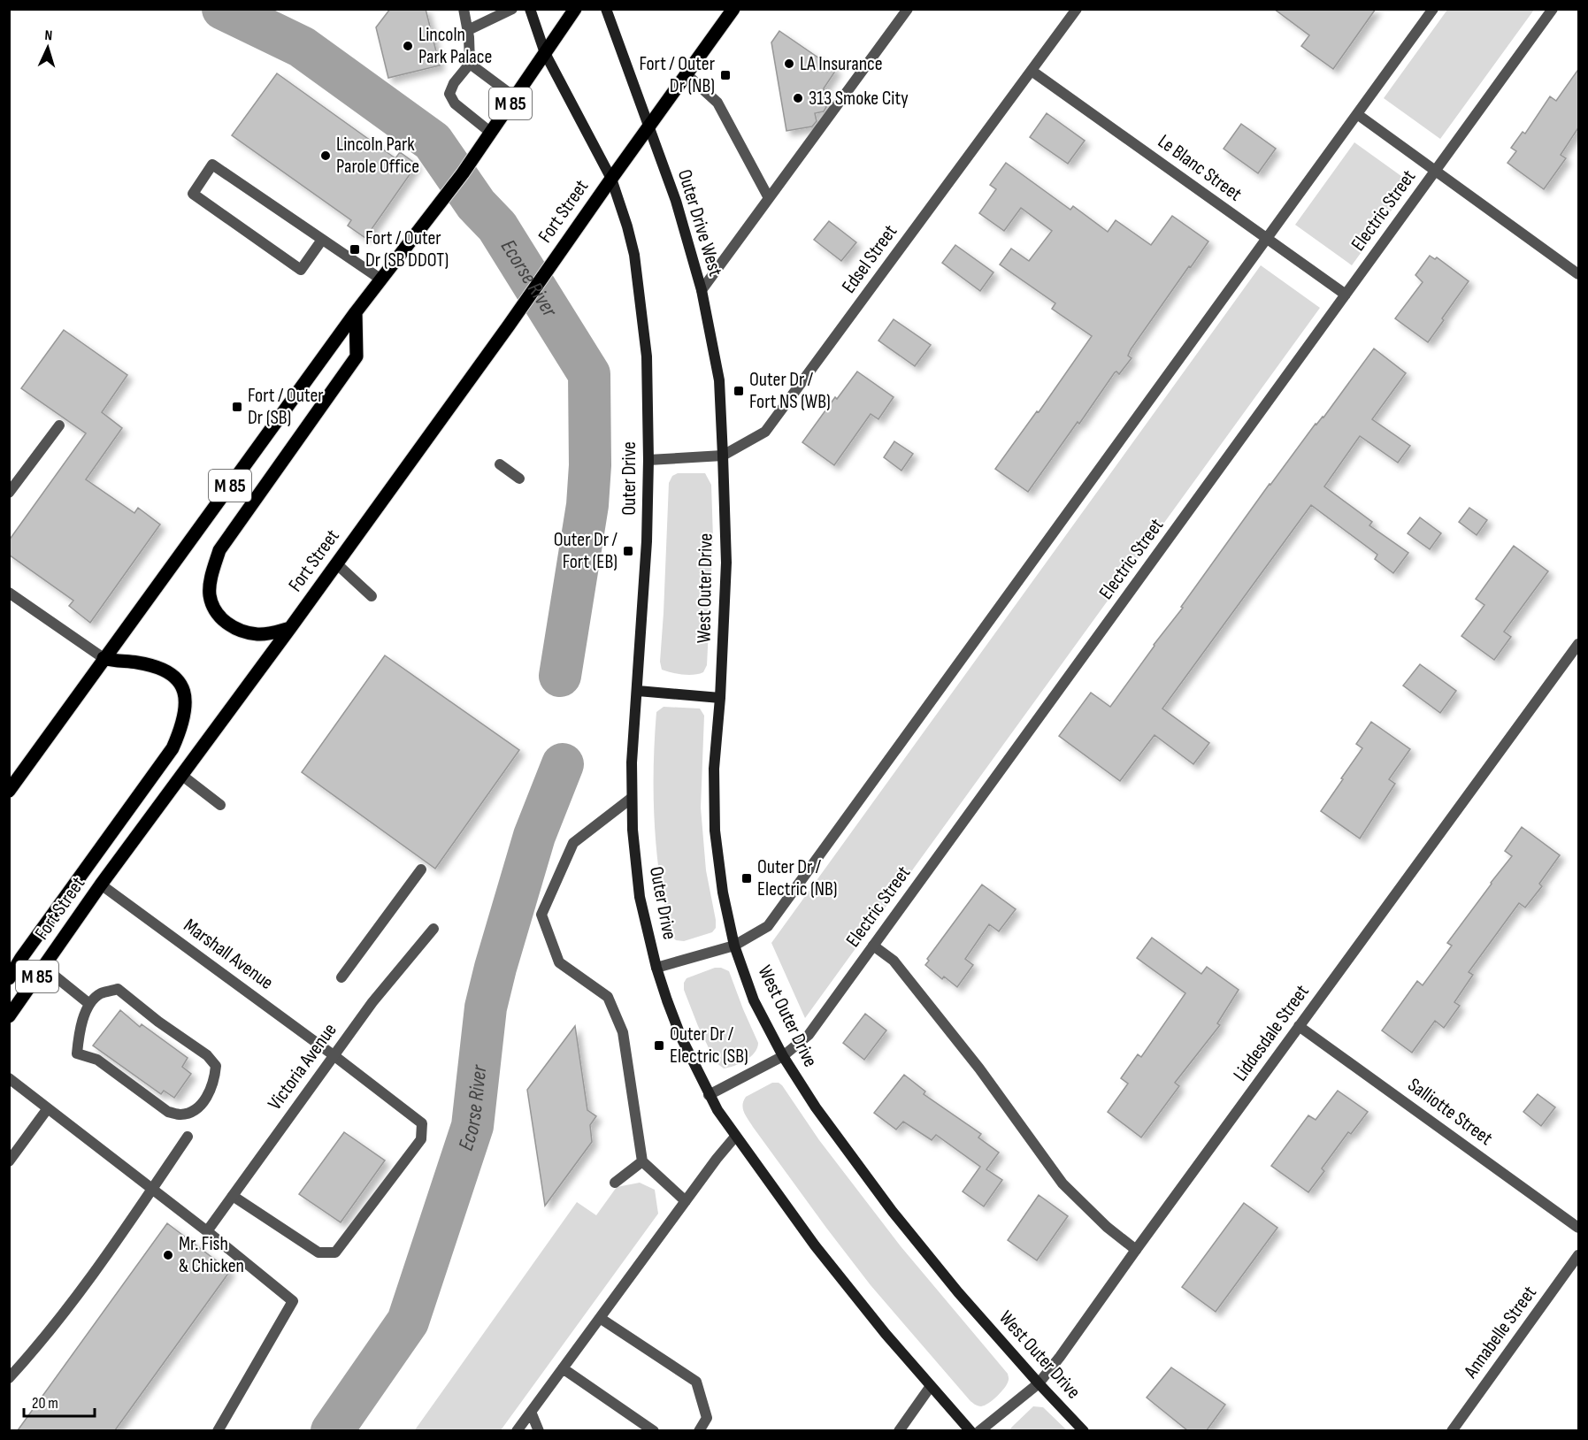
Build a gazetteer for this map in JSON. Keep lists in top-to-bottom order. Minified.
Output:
{"streets":{"main road":["M 85","Fort Street","Outer Drive West","Outer Drive","West Outer Drive"],"street":["Le Blanc Street","Electric Street","Edsel Street","Marshall Avenue","Liddesdale Street","Victoria Avenue","Salliotte Street","Annabelle Street"]},"crossings":[["M 85","Fort Street"],["M 85","Outer Drive West"],["M 85","Outer Drive"],["Le Blanc Street","Electric Street"],["Le Blanc Street","Edsel Street"],["Electric Street","West Outer Drive"],["Fort Street","Outer Drive West"],["Fort Street","Outer Drive"],["Fort Street","Marshall Avenue"],["Outer Drive West","Edsel Street"],["Outer Drive West","West Outer Drive"],["Edsel Street","Outer Drive"],["Edsel Street","West Outer Drive"],["West Outer Drive","Liddesdale Street"],["Marshall Avenue","Victoria Avenue"],["Liddesdale Street","Salliotte Street"]],"water":["Ecorse River"],"places":{"other":["Lincoln Park Palace","LA Insurance","313 Smoke City","Lincoln Park Parole Office","Mr. Fish & Chicken"],"transit":["Fort / Outer Dr (NB)","Fort / Outer Dr (SB DDOT)","Outer Dr / Fort NS (WB)","Fort / Outer Dr (SB)","Outer Dr / Fort (EB)","Outer Dr / Electric (NB)","Outer Dr / Electric (SB)"]},"scale_bar":"20 m","north":"top"}
